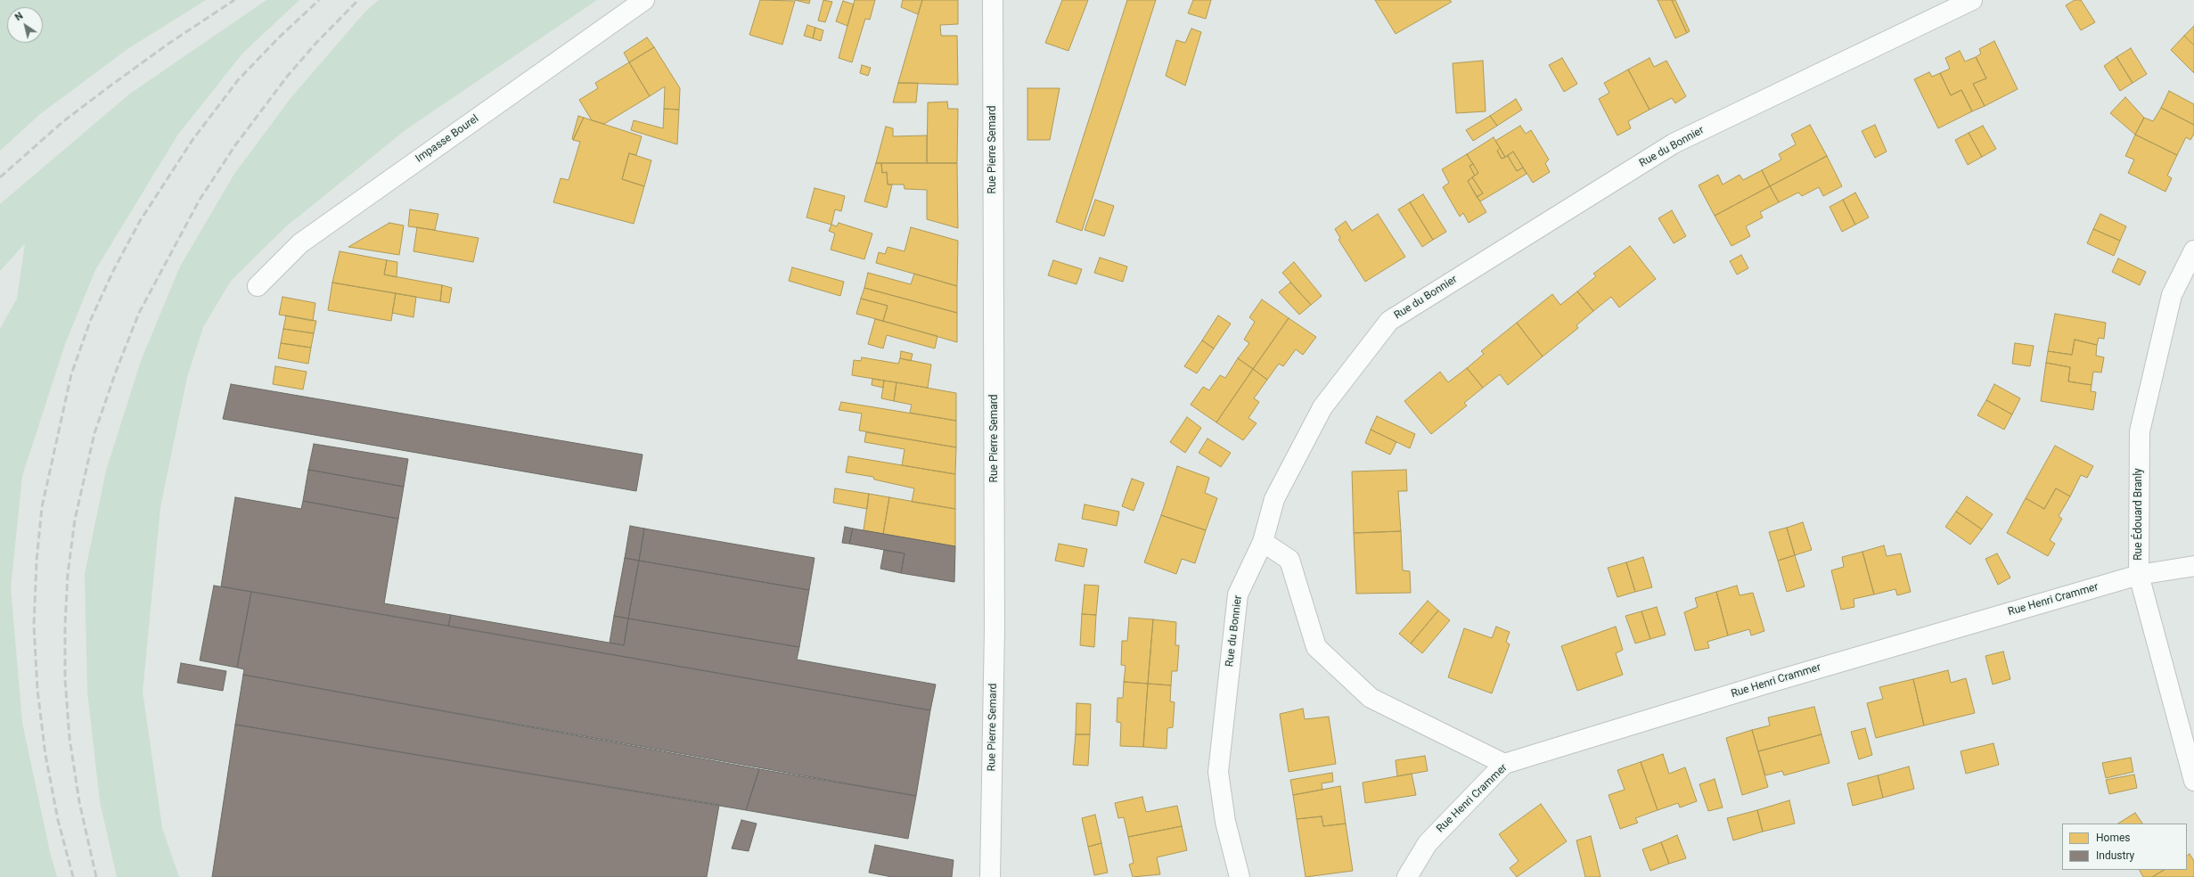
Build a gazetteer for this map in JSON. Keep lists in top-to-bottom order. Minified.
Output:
{"streets":{"street":["Impasse Bourel","Rue du Bonnier","Rue Pierre Semard","Rue Édouard Branly","Rue Henri Crammer"]},"crossings":[["Rue Édouard Branly","Rue Henri Crammer"]],"legend":["Homes","Industry"],"north":"top left"}
